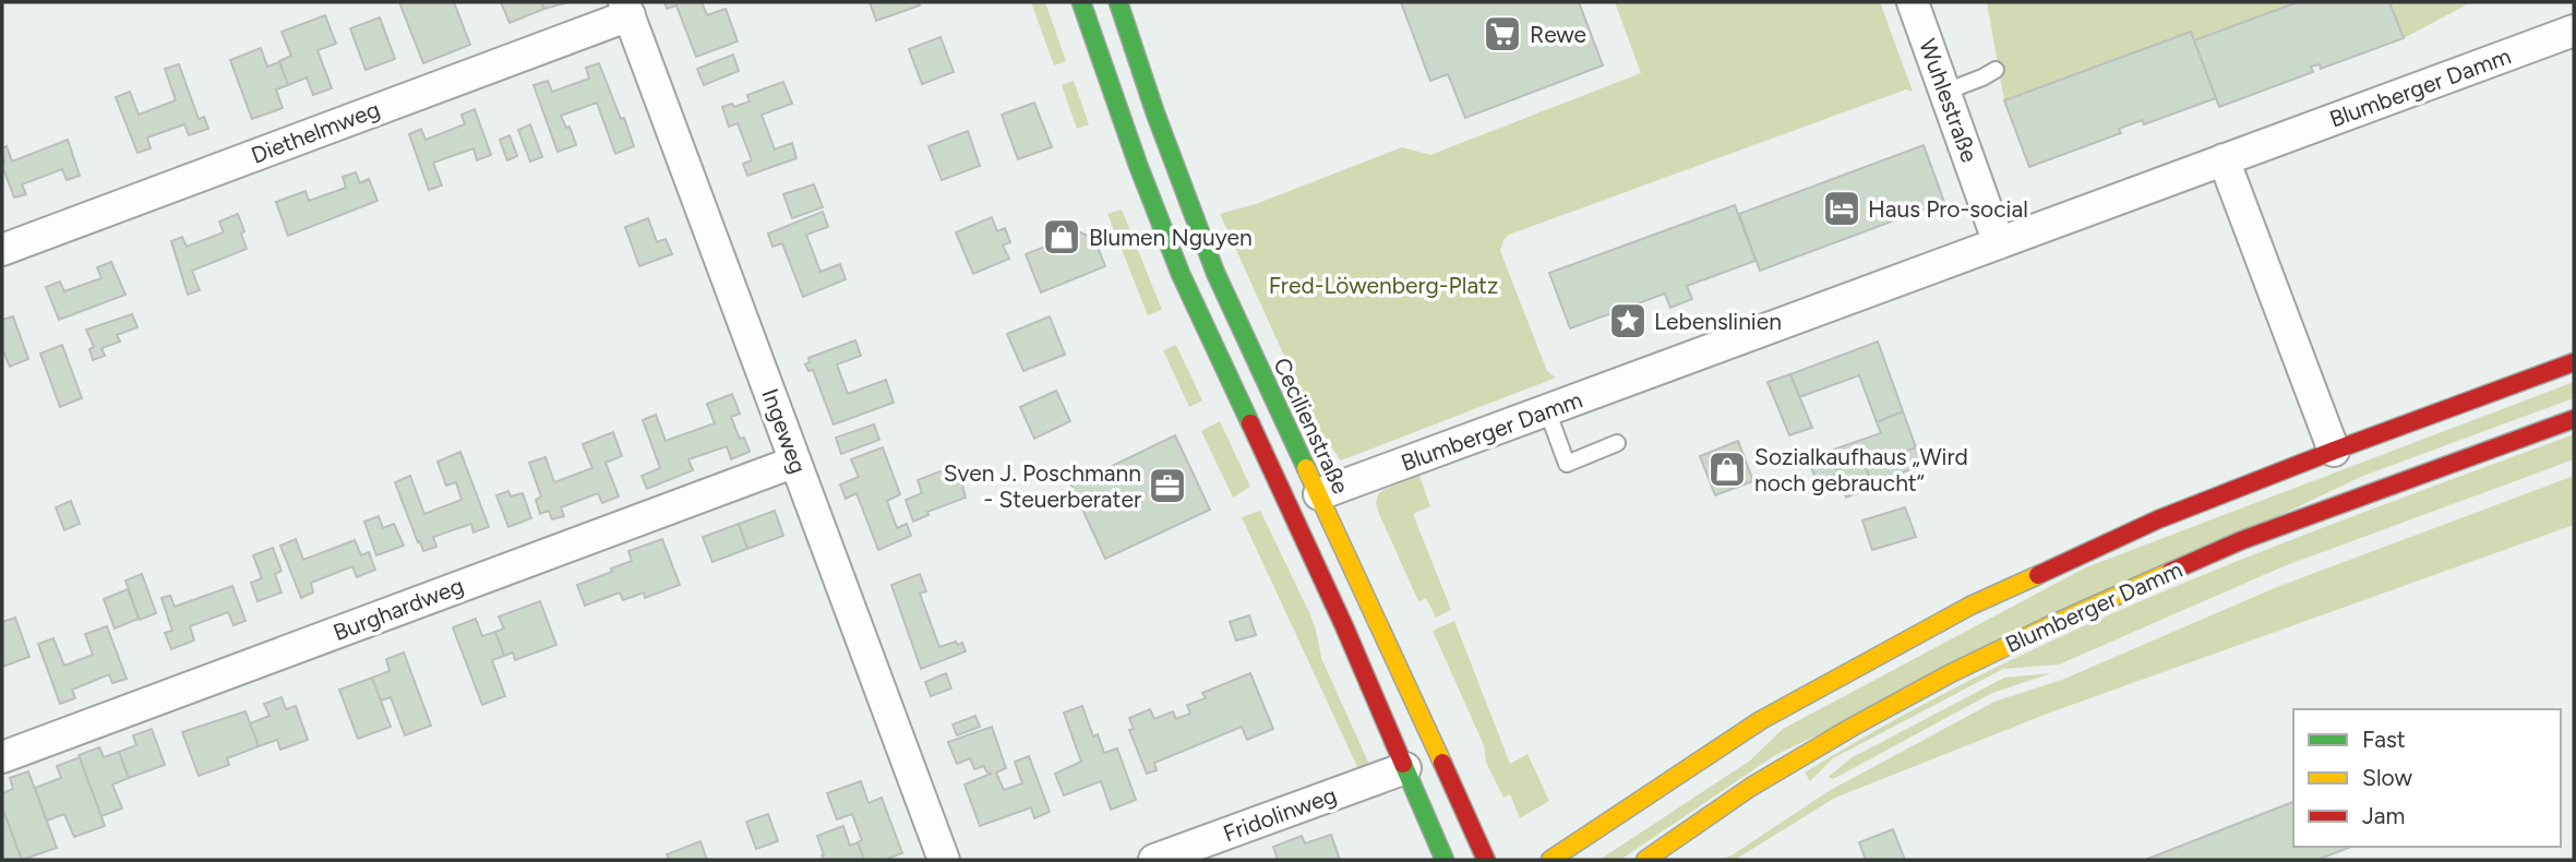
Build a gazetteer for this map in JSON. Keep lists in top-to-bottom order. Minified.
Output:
{"streets":{"main road":["Blumberger Damm","Cecilienstraße"],"street":["Wuhlestraße","Diethelmweg","Ingeweg","Burghardweg","Fridolinweg"]},"crossings":[["Blumberger Damm","Wuhlestraße"],["Blumberger Damm","Cecilienstraße"],["Diethelmweg","Ingeweg"],["Ingeweg","Burghardweg"]],"parks":["Fred-Löwenberg-Platz"],"places":{"supermarket":["Rewe"],"hotel":["Haus Pro-social"],"shop":["Blumen Nguyen","Sozialkaufhaus „Wird noch gebraucht“"],"place":["Lebenslinien"],"office":["Sven J. Poschmann - Steuerberater"]},"legend":["Fast","Slow","Jam"]}
